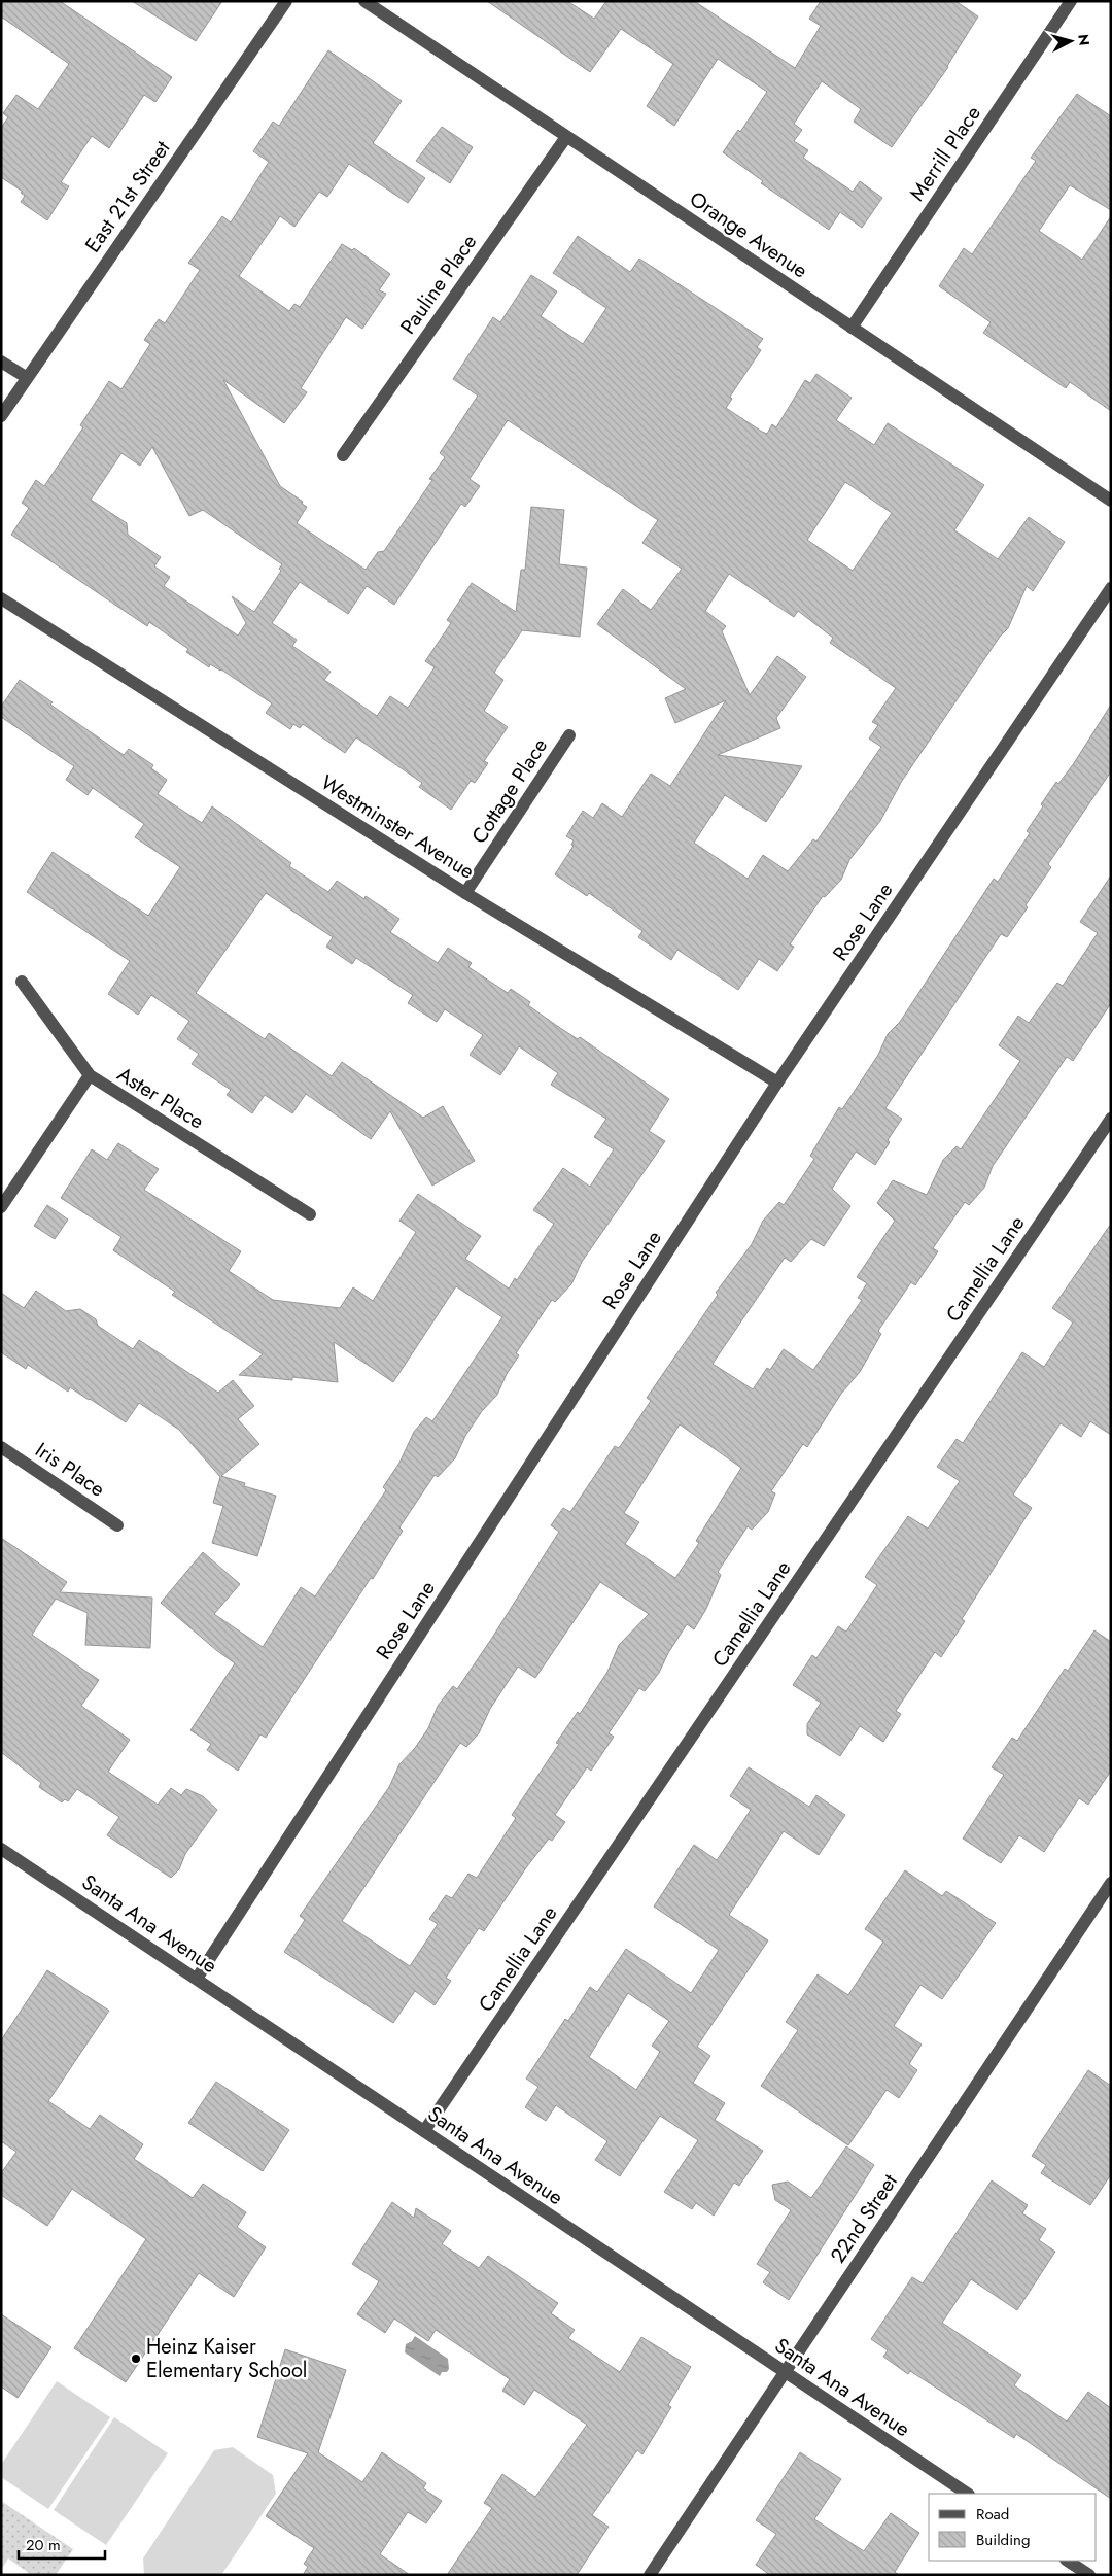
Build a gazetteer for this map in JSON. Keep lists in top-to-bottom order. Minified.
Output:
{"streets":{"street":["Merrill Place","East 21st Street","Orange Avenue","Pauline Place","Cottage Place","Westminster Avenue","Rose Lane","Aster Place","Camellia Lane","Iris Place","Santa Ana Avenue","22nd Street"]},"crossings":[["Merrill Place","Orange Avenue"],["Orange Avenue","Pauline Place"],["Cottage Place","Westminster Avenue"],["Westminster Avenue","Rose Lane"],["Rose Lane","Santa Ana Avenue"],["Camellia Lane","Santa Ana Avenue"],["Santa Ana Avenue","22nd Street"]],"places":["Heinz Kaiser Elementary School"],"legend":["Road","Building"],"scale_bar":"20 m","north":"right"}
